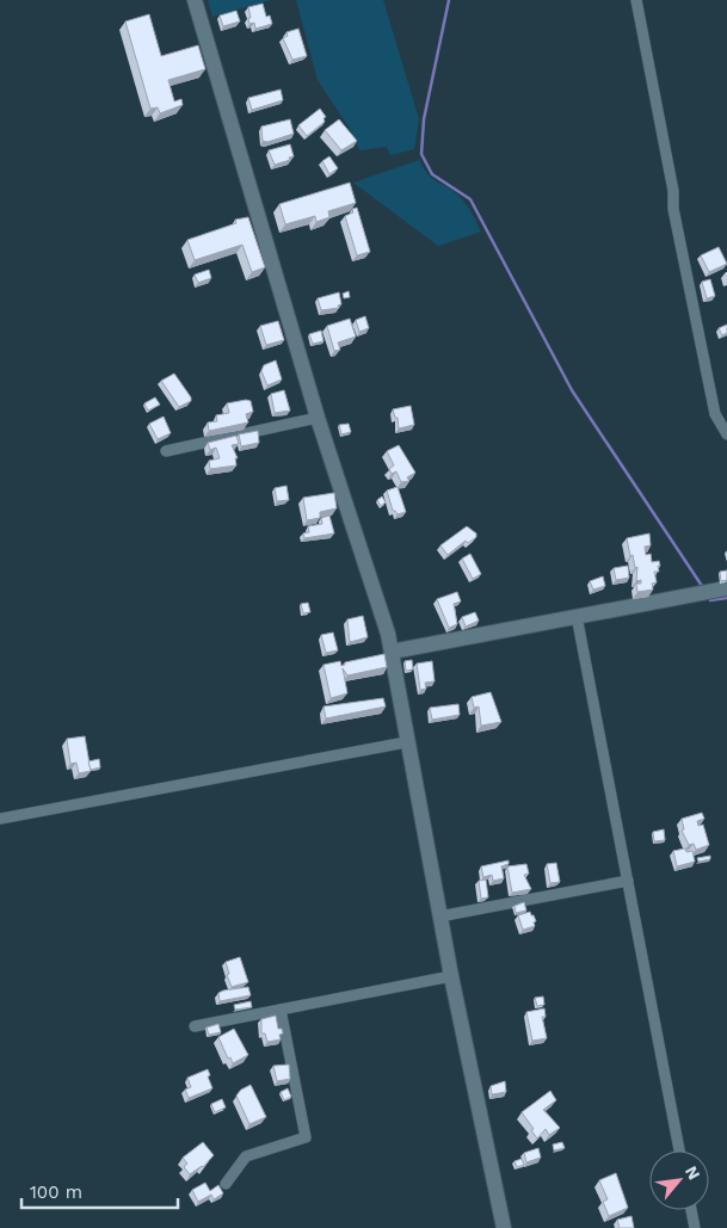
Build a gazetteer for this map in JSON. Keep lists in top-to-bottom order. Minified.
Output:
{"scale_bar":"100 m","north":"top right"}
